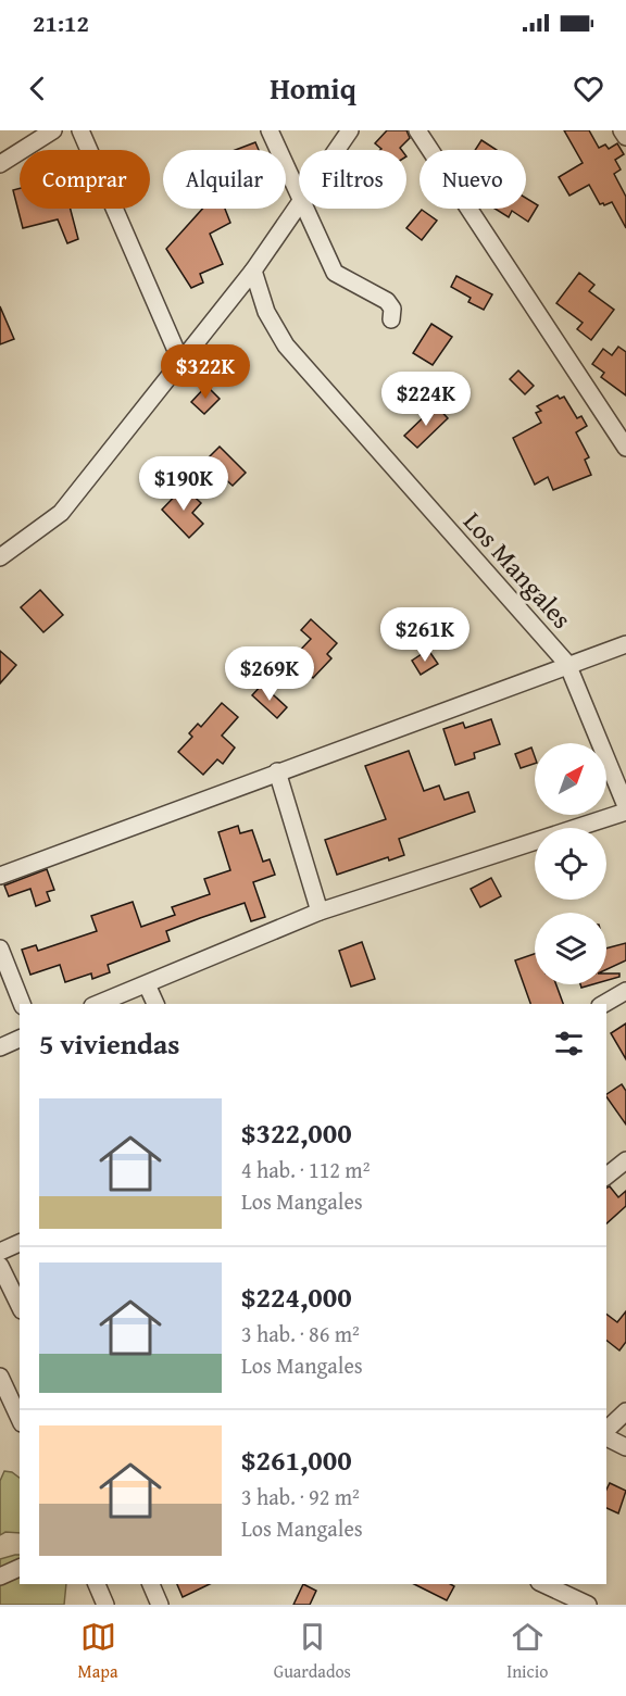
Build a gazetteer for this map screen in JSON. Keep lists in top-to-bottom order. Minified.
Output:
{"streets":{"street":["Los Mangales"]},"north":"top right","page":{"status":"21:12","header":"Homiq","chip":["Comprar","Alquilar","Filtros","Nuevo"],"price":["$322K","$224K","$190K","$261K","$269K"],"heading":"5 viviendas","list":[{"name":"$322,000","note":"4 hab. · 112 m² · Los Mangales"},{"name":"$224,000","note":"3 hab. · 86 m² · Los Mangales"},{"name":"$261,000","note":"3 hab. · 92 m² · Los Mangales"}],"tabs":["Mapa","Guardados","Inicio"]}}
